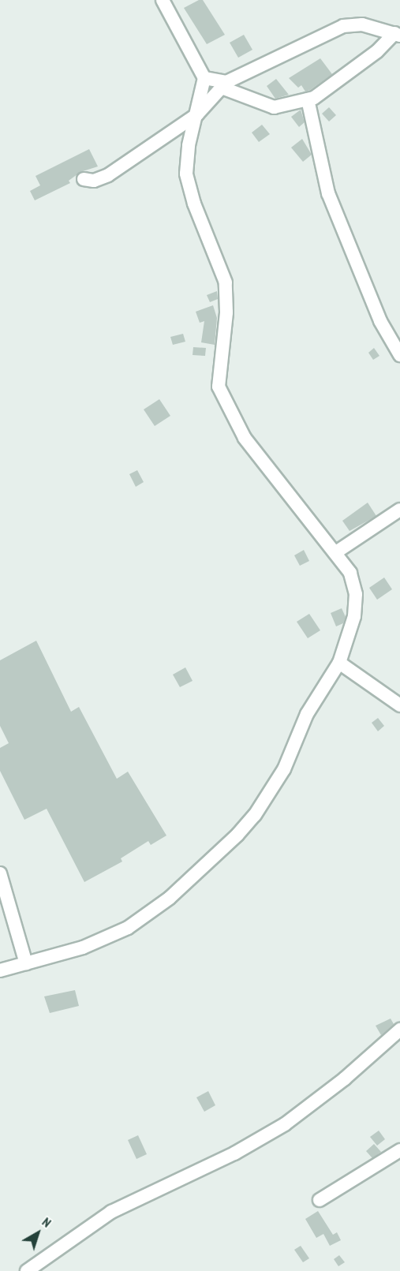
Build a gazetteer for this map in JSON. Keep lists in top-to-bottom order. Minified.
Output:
{"north":"top right"}
